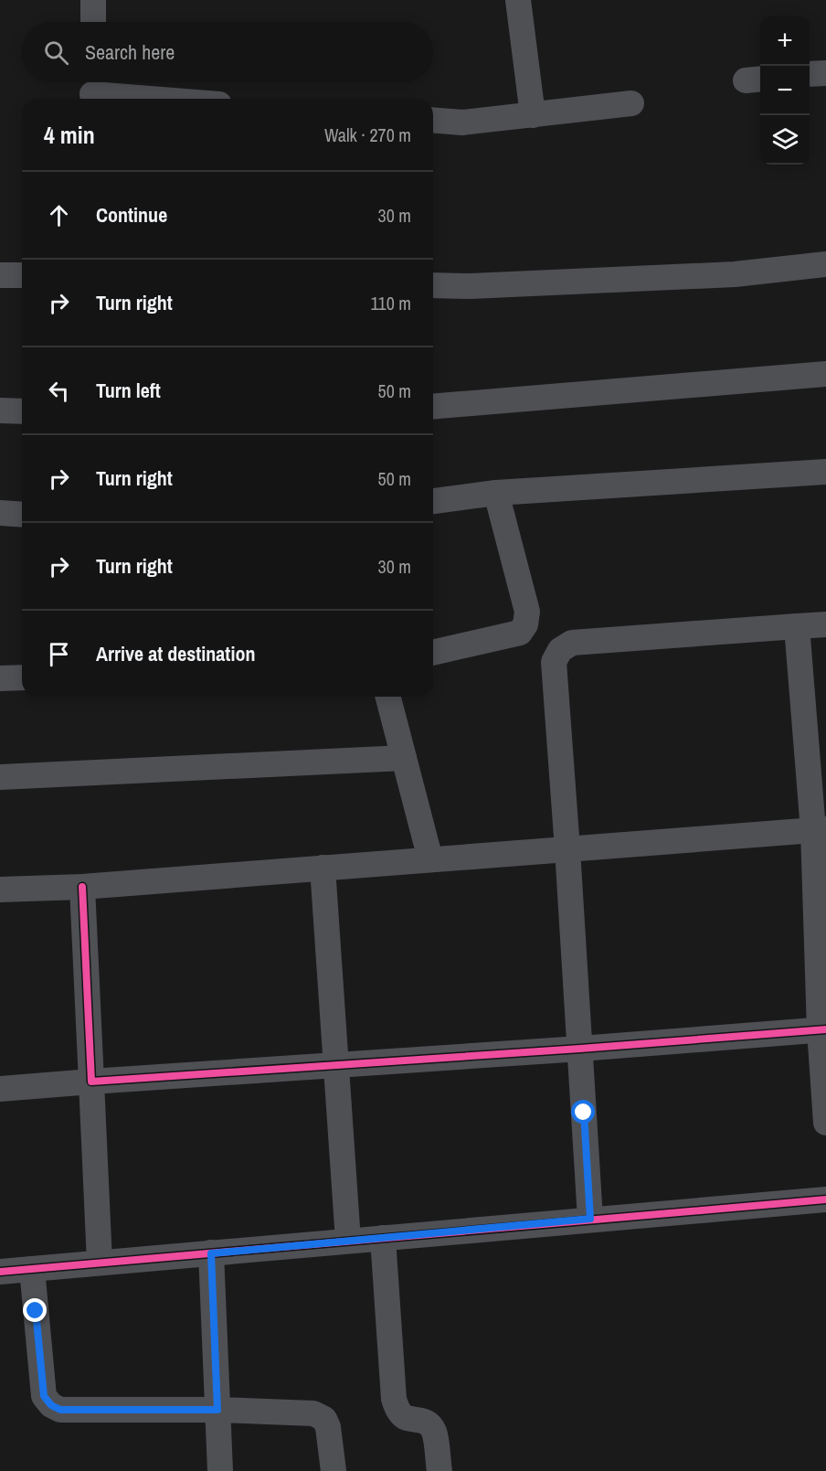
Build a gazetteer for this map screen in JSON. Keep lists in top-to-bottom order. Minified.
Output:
{"page":{"map_buttons":["+","−"],"search":"Search here","heading":["4 min","Walk · 270 m"],"list":[["Continue","30 m"],["Turn right","110 m"],["Turn left","50 m"],["Turn right","50 m"],["Turn right","30 m"],"Arrive at destination"]}}
